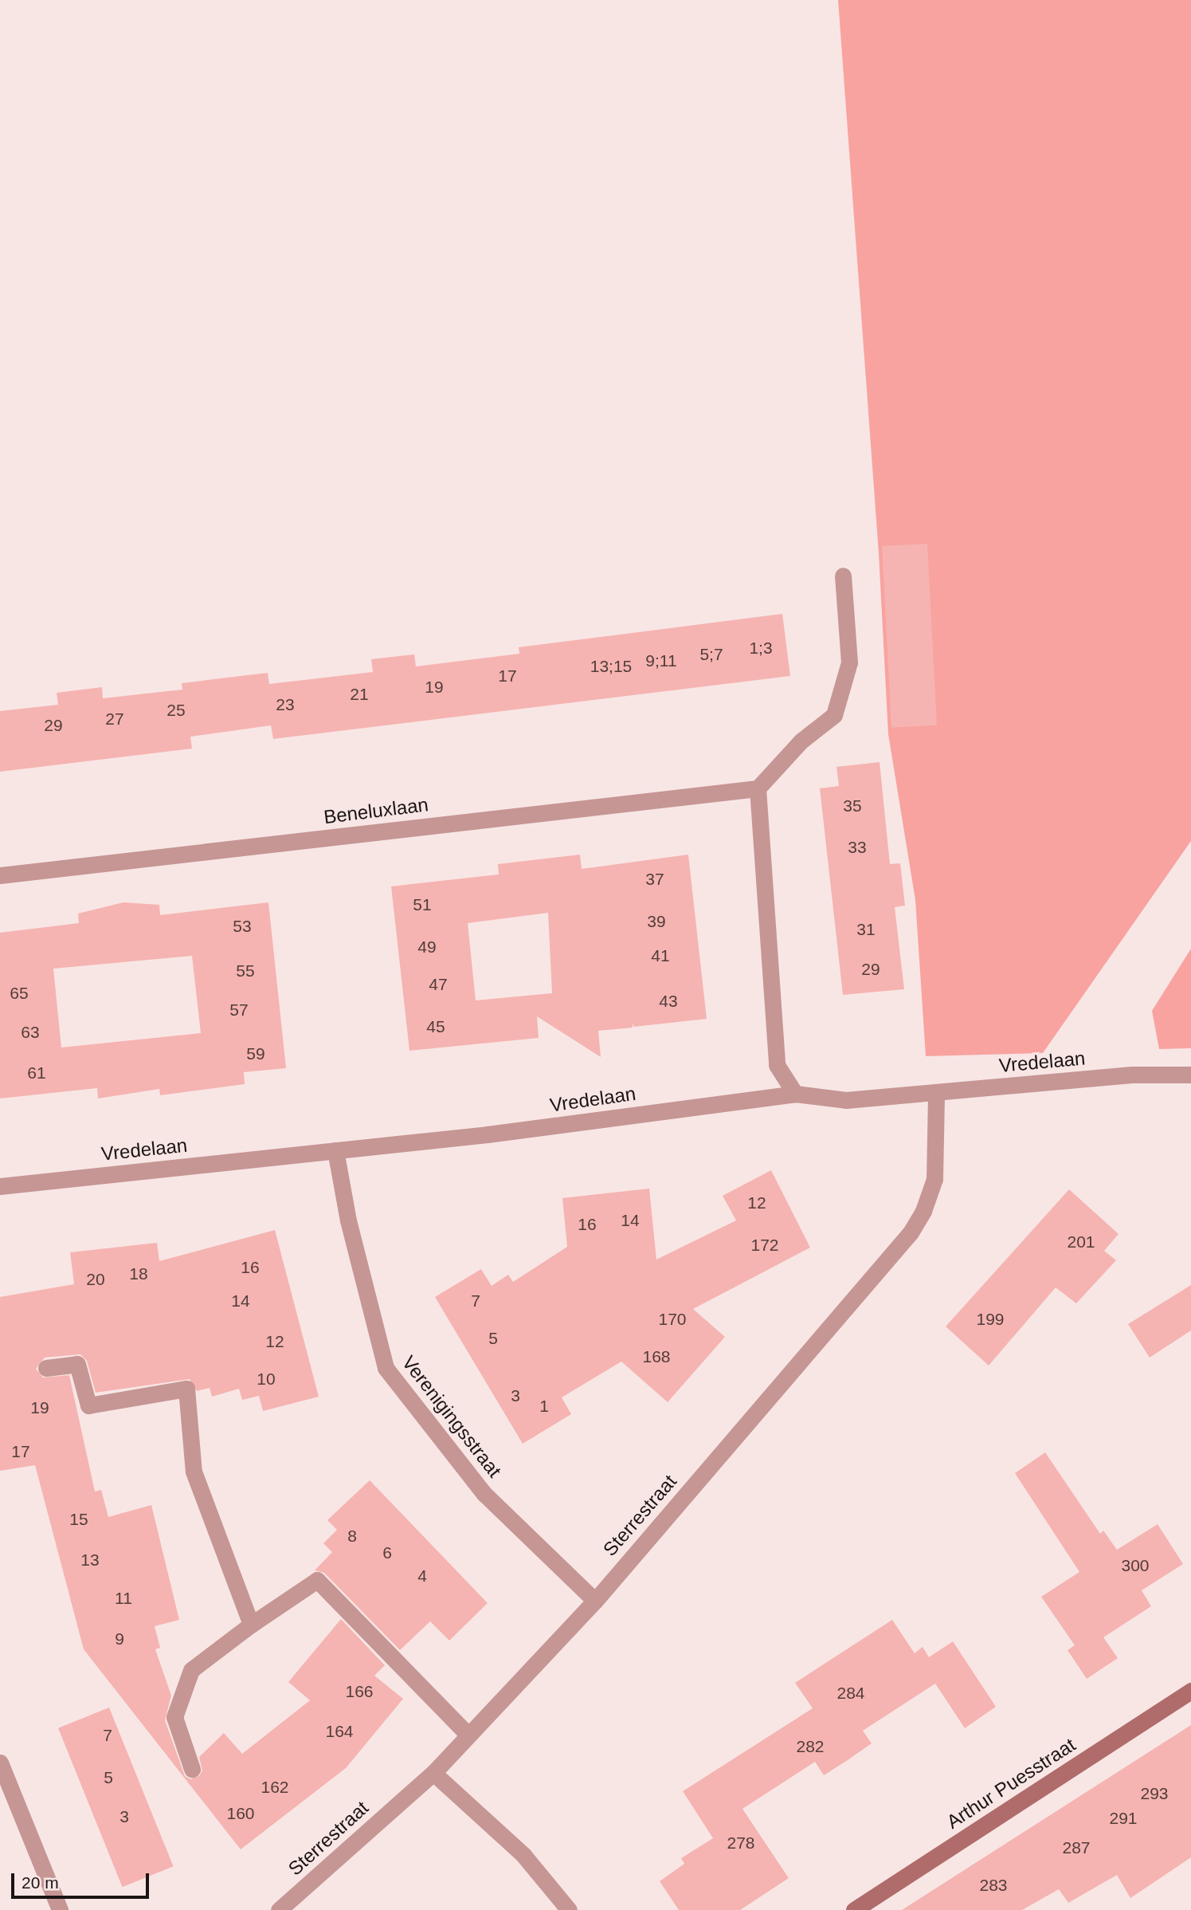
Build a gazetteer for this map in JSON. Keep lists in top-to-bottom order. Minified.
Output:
{"streets":{"street":["Beneluxlaan","Vredelaan","Verenigingsstraat","Sterrestraat","Arthur Puesstraat"]},"crossings":[["Vredelaan","Verenigingsstraat"],["Vredelaan","Sterrestraat"],["Verenigingsstraat","Sterrestraat"]],"house_numbers":["1;3","5;7","9;11","13;15","17","19","21","23","25","27","29","35","33","37","51","39","53","31","49","41","29","55","47","65","43","57","45","63","59","61","12","14","16","201","172","16","18","20","14","7","170","199","5","12","168","10","3","1","19","17","15","8","6","13","300","4","11","9","166","284","164","7","282","5","162","293","160","3","291","278","287","283"],"scale_bar":"20 m"}
